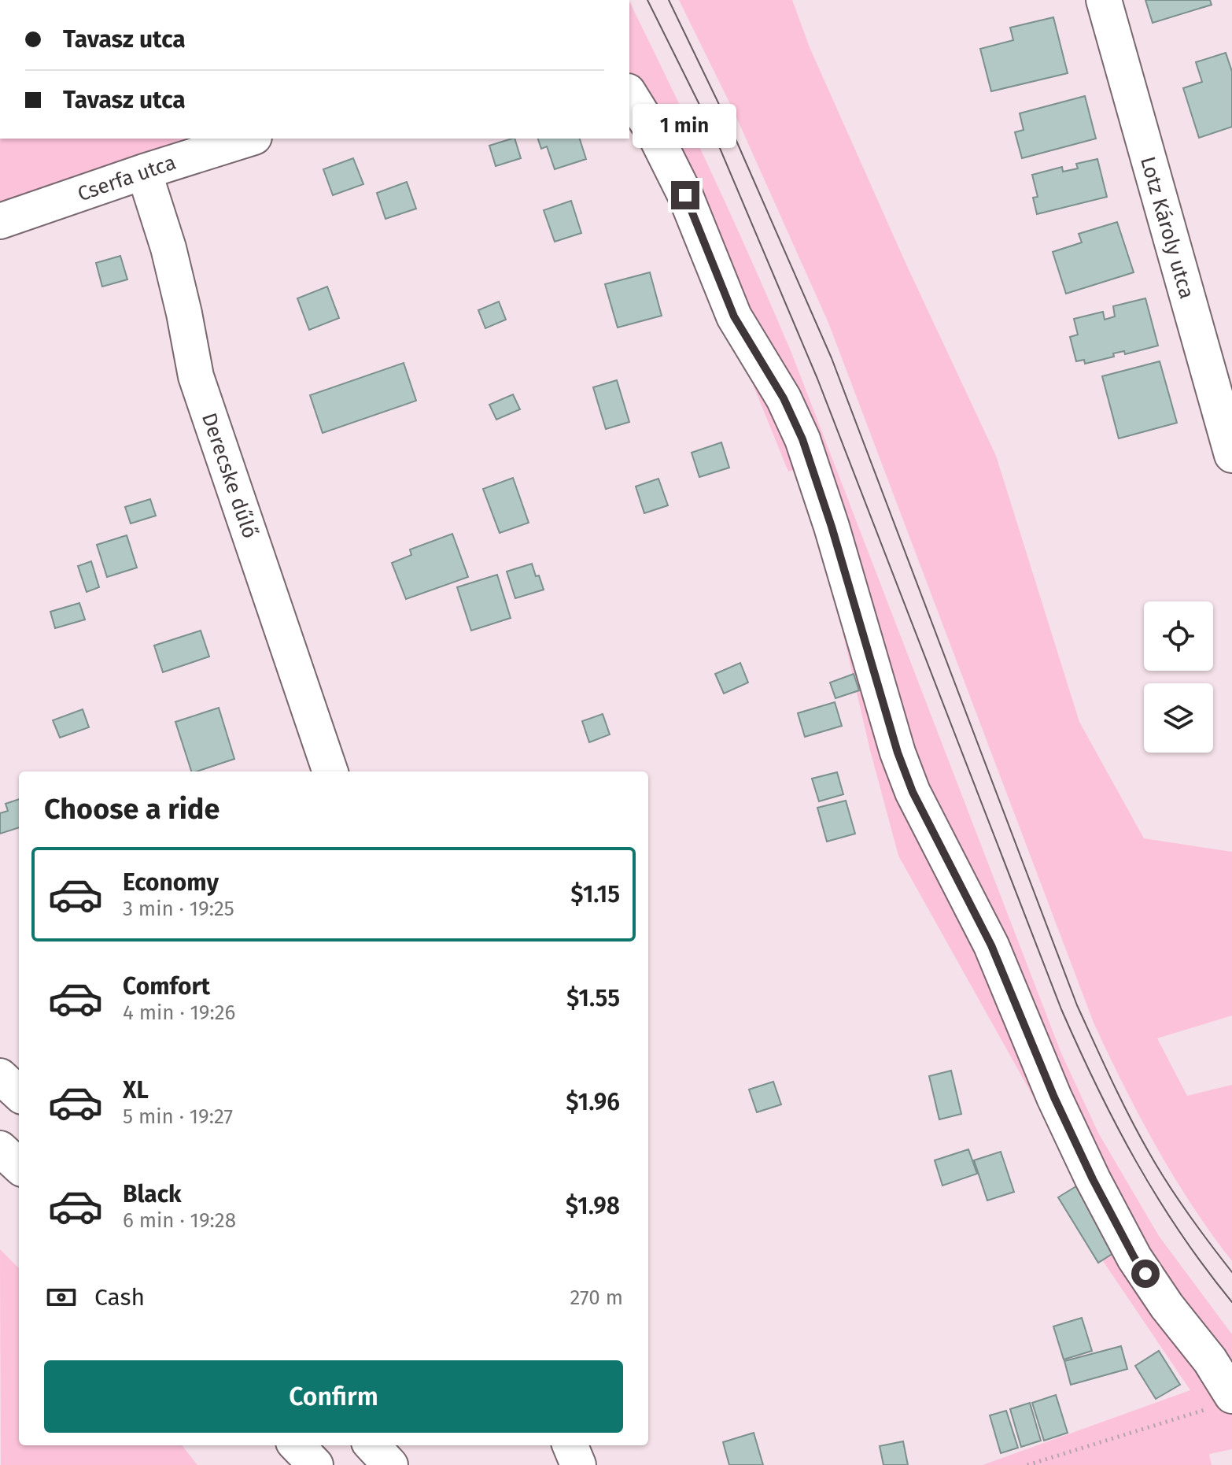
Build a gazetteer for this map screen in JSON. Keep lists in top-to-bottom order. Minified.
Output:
{"streets":{"main road":["Cserfa utca","Lotz Károly utca","Derecske dűlő"]},"crossings":[["Cserfa utca","Derecske dűlő"]],"page":{"banner":["Tavasz utca","Tavasz utca"],"bubble":"1 min","heading":"Choose a ride","list":[{"name":"Economy","note":"3 min · 19:25","value":"$1.15"},{"name":"Comfort","note":"4 min · 19:26","value":"$1.55"},{"name":"XL","note":"5 min · 19:27","value":"$1.96"},{"name":"Black","note":"6 min · 19:28","value":"$1.98"}],"pay":["Cash","270 m"],"buttons":"Confirm"}}
